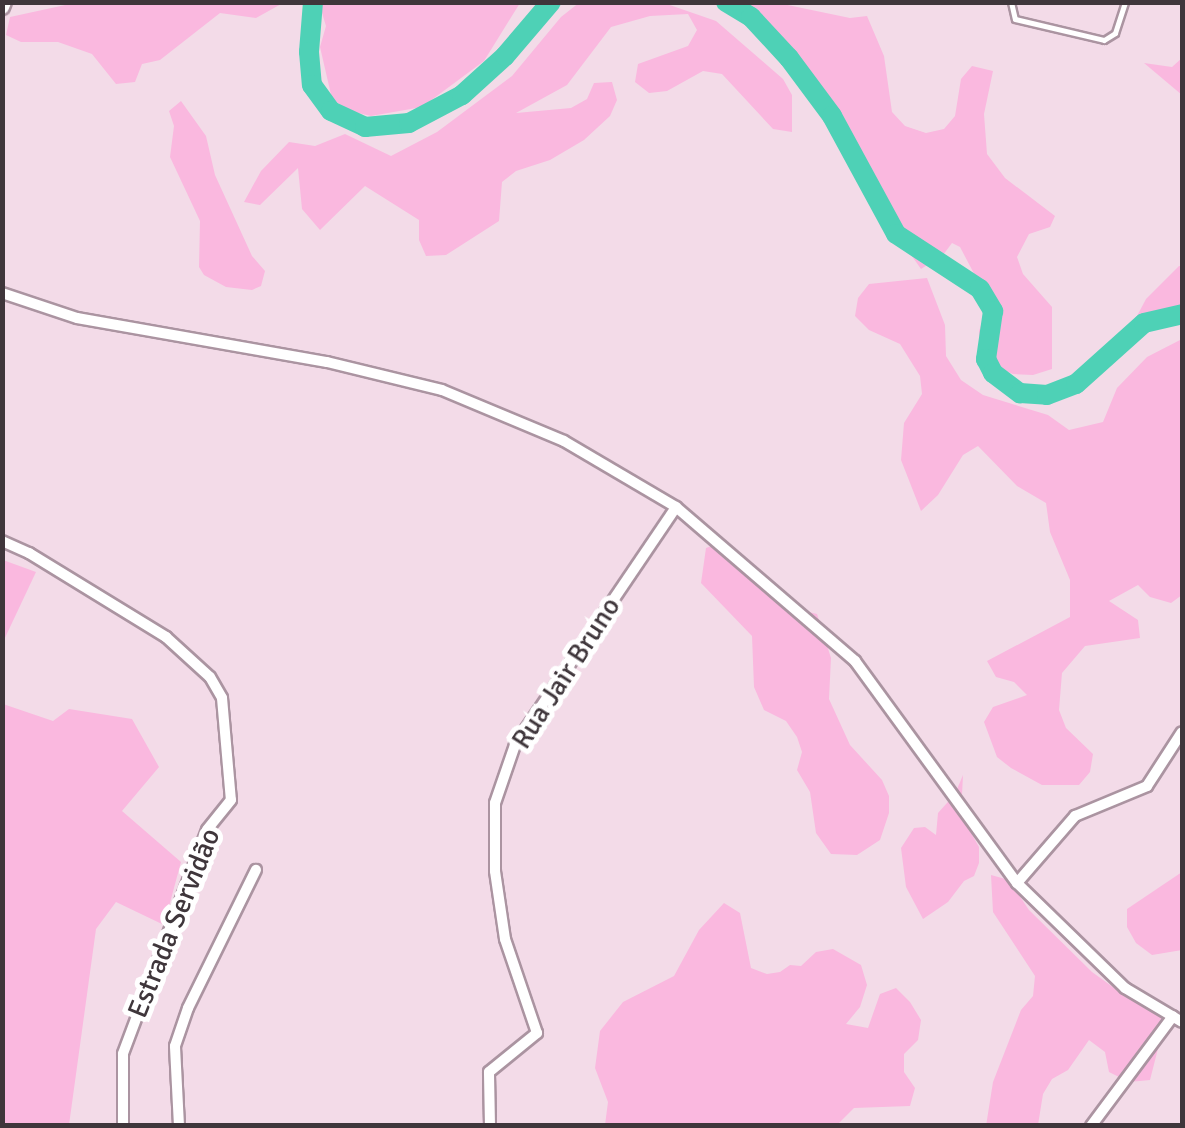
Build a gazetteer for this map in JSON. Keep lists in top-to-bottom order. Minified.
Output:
{"streets":{"street":["Rua Jair Bruno","Estrada Servidão"]}}
